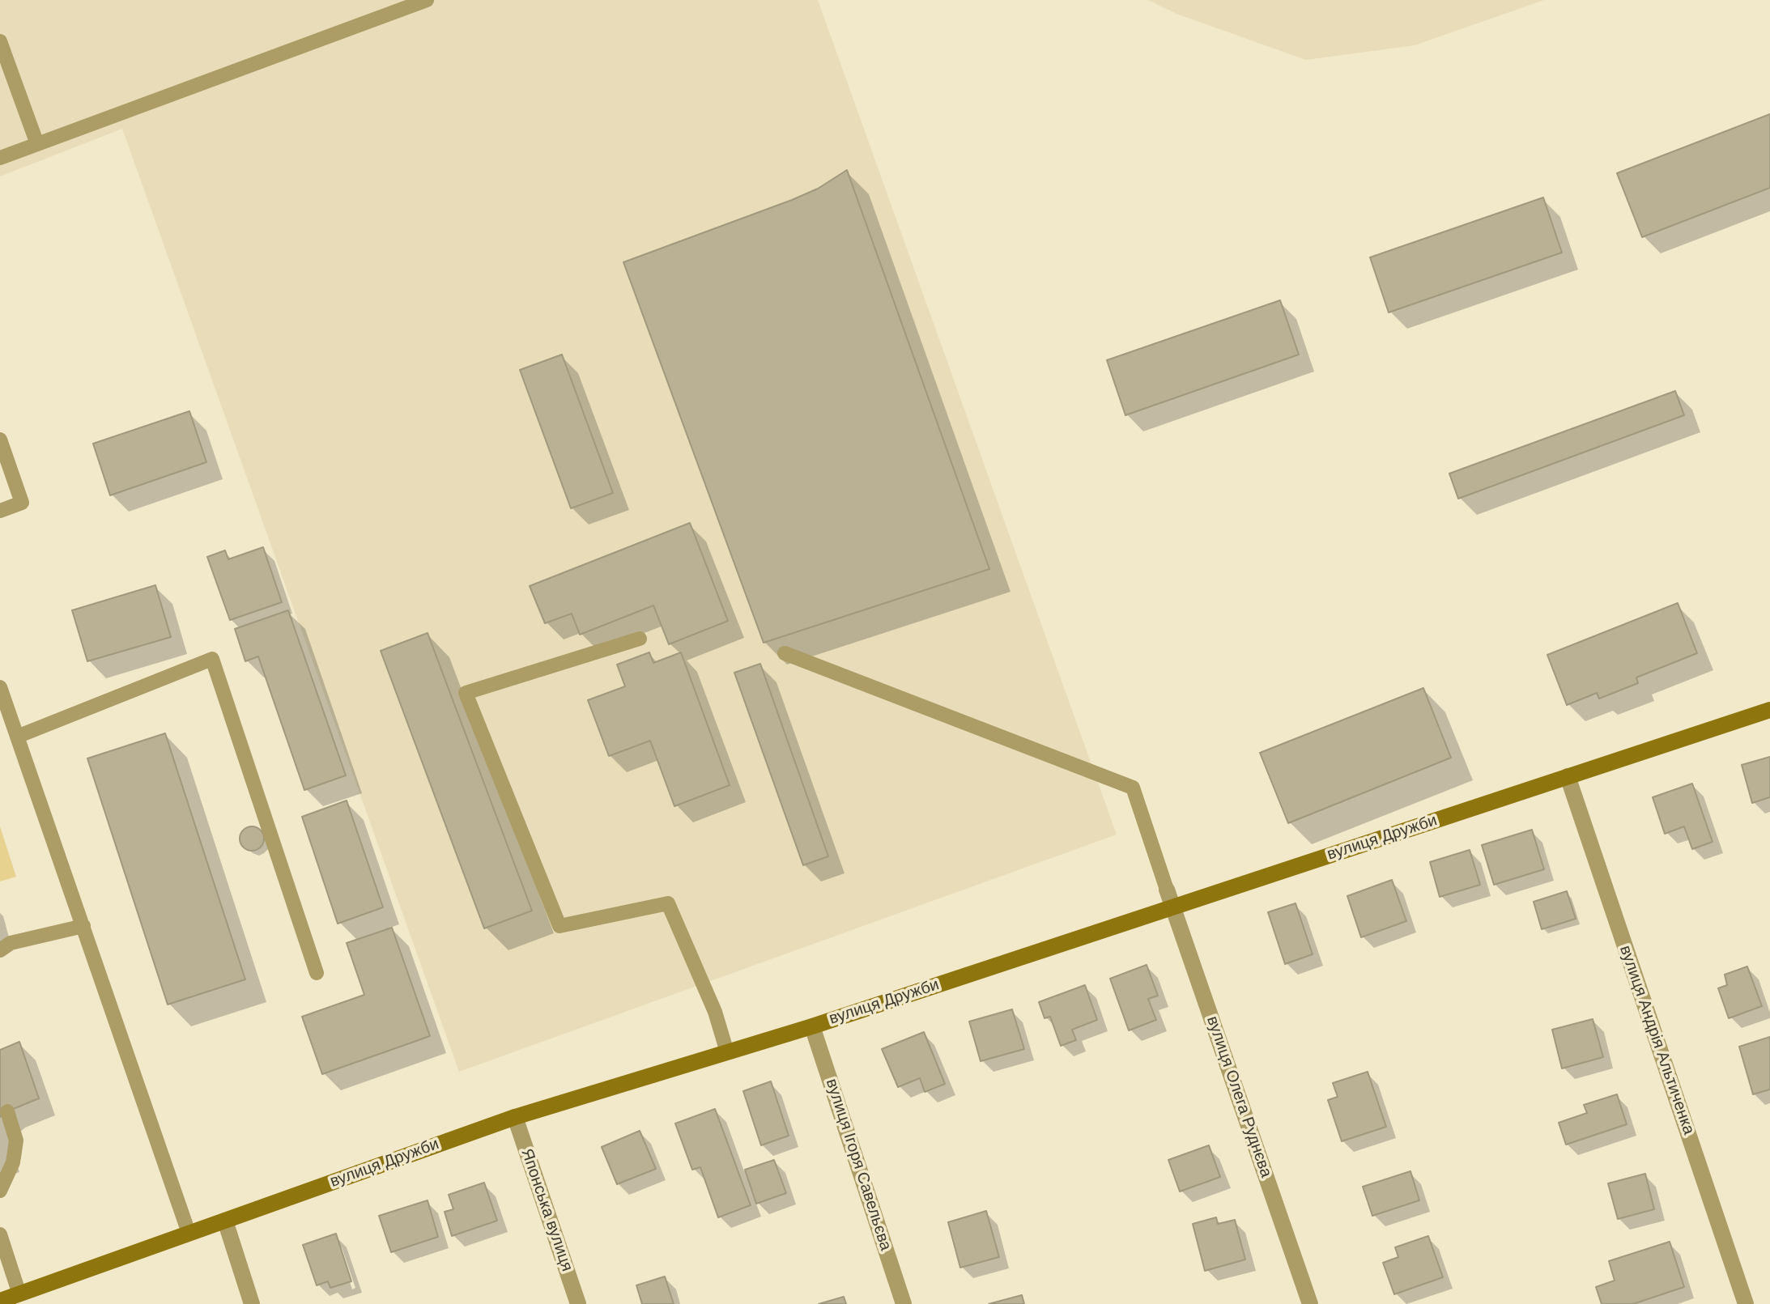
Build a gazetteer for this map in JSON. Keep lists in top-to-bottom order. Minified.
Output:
{"streets":{"street":["вулиця Дружби","вулиця Андрія Альтиченка","вулиця Олега Руднєва","вулиця Ігоря Савельєва","Японська вулиця"]},"crossings":[["вулиця Дружби","вулиця Андрія Альтиченка"],["вулиця Дружби","вулиця Олега Руднєва"],["вулиця Дружби","вулиця Ігоря Савельєва"],["вулиця Дружби","Японська вулиця"]]}
